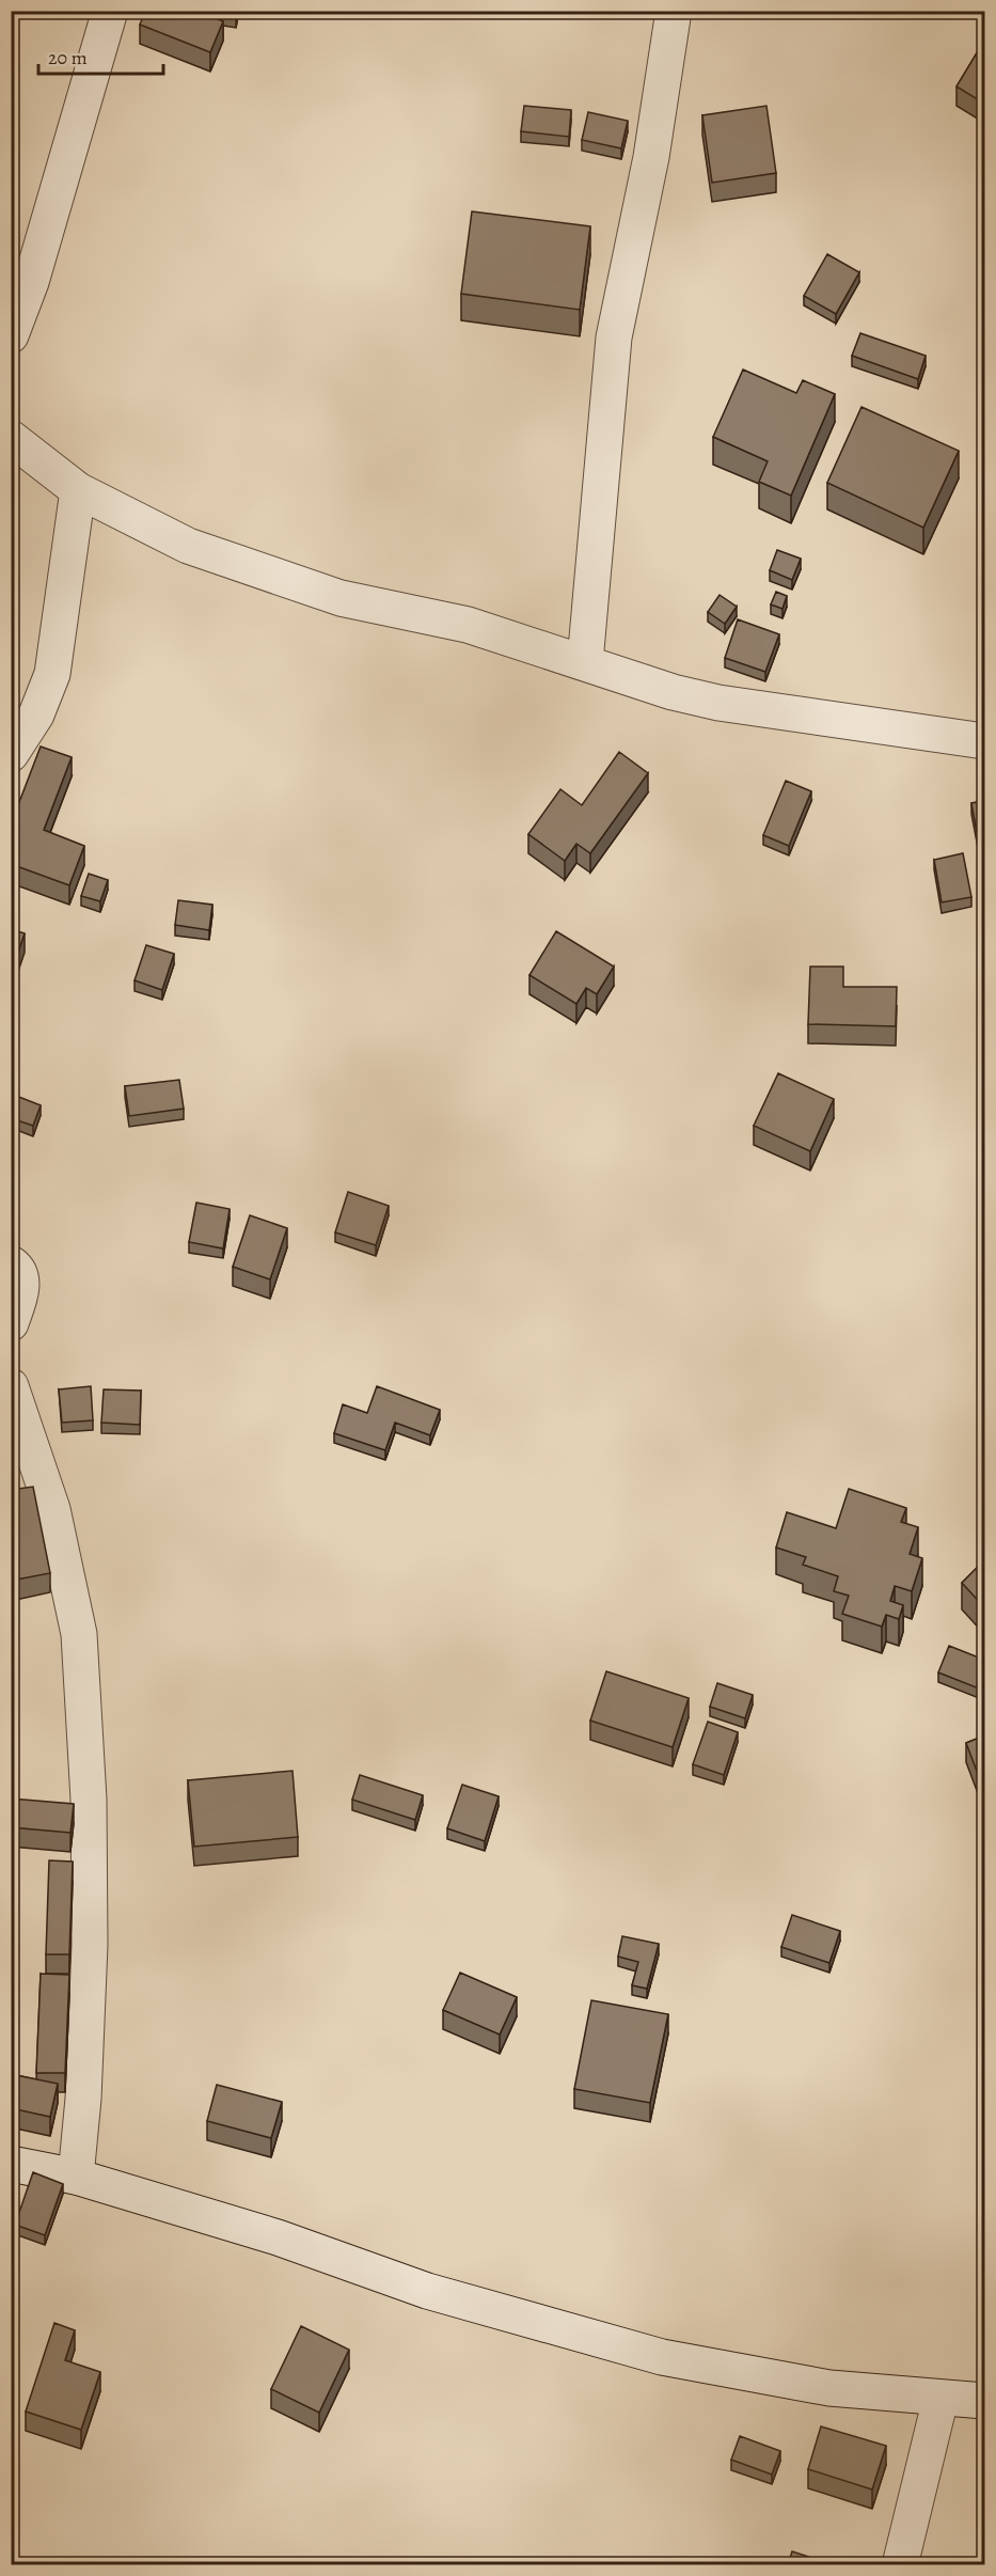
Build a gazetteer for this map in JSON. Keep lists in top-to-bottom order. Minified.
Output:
{"scale_bar":"20 m"}
